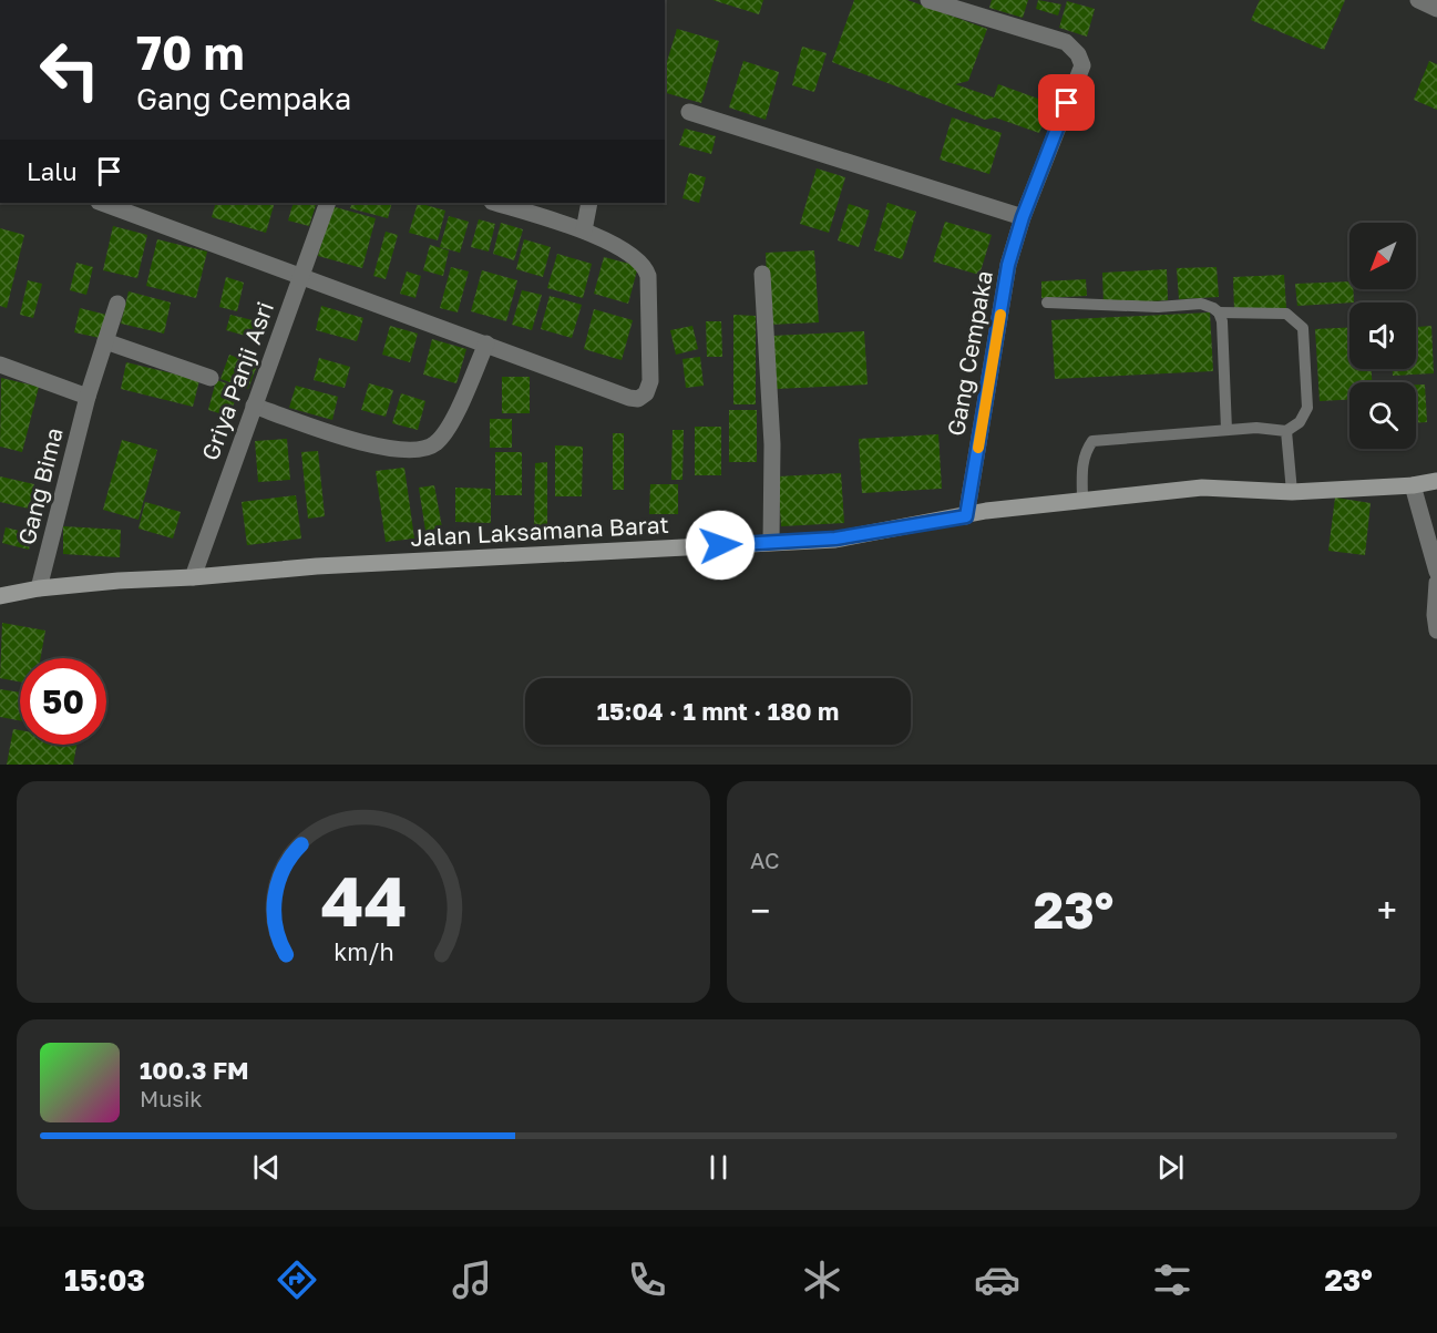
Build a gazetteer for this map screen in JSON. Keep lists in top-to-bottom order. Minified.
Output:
{"streets":{"main road":["Jalan Laksamana Barat"],"street":["Gang Cempaka","Griya Panji Asri","Gang Bima"]},"crossings":[["Gang Cempaka","Jalan Laksamana Barat"],["Griya Panji Asri","Jalan Laksamana Barat"],["Gang Bima","Jalan Laksamana Barat"]],"north":"bottom left","page":{"turn":["70 m","Gang Cempaka"],"then":"Lalu","limit":"50","trip":"15:04 · 1 mnt · 180 m","tile":"AC","heat":["−","23°","+"],"song":["100.3 FM","Musik"],"tabs":["15:03","23°"],"gauge":["44","km/h"]}}
